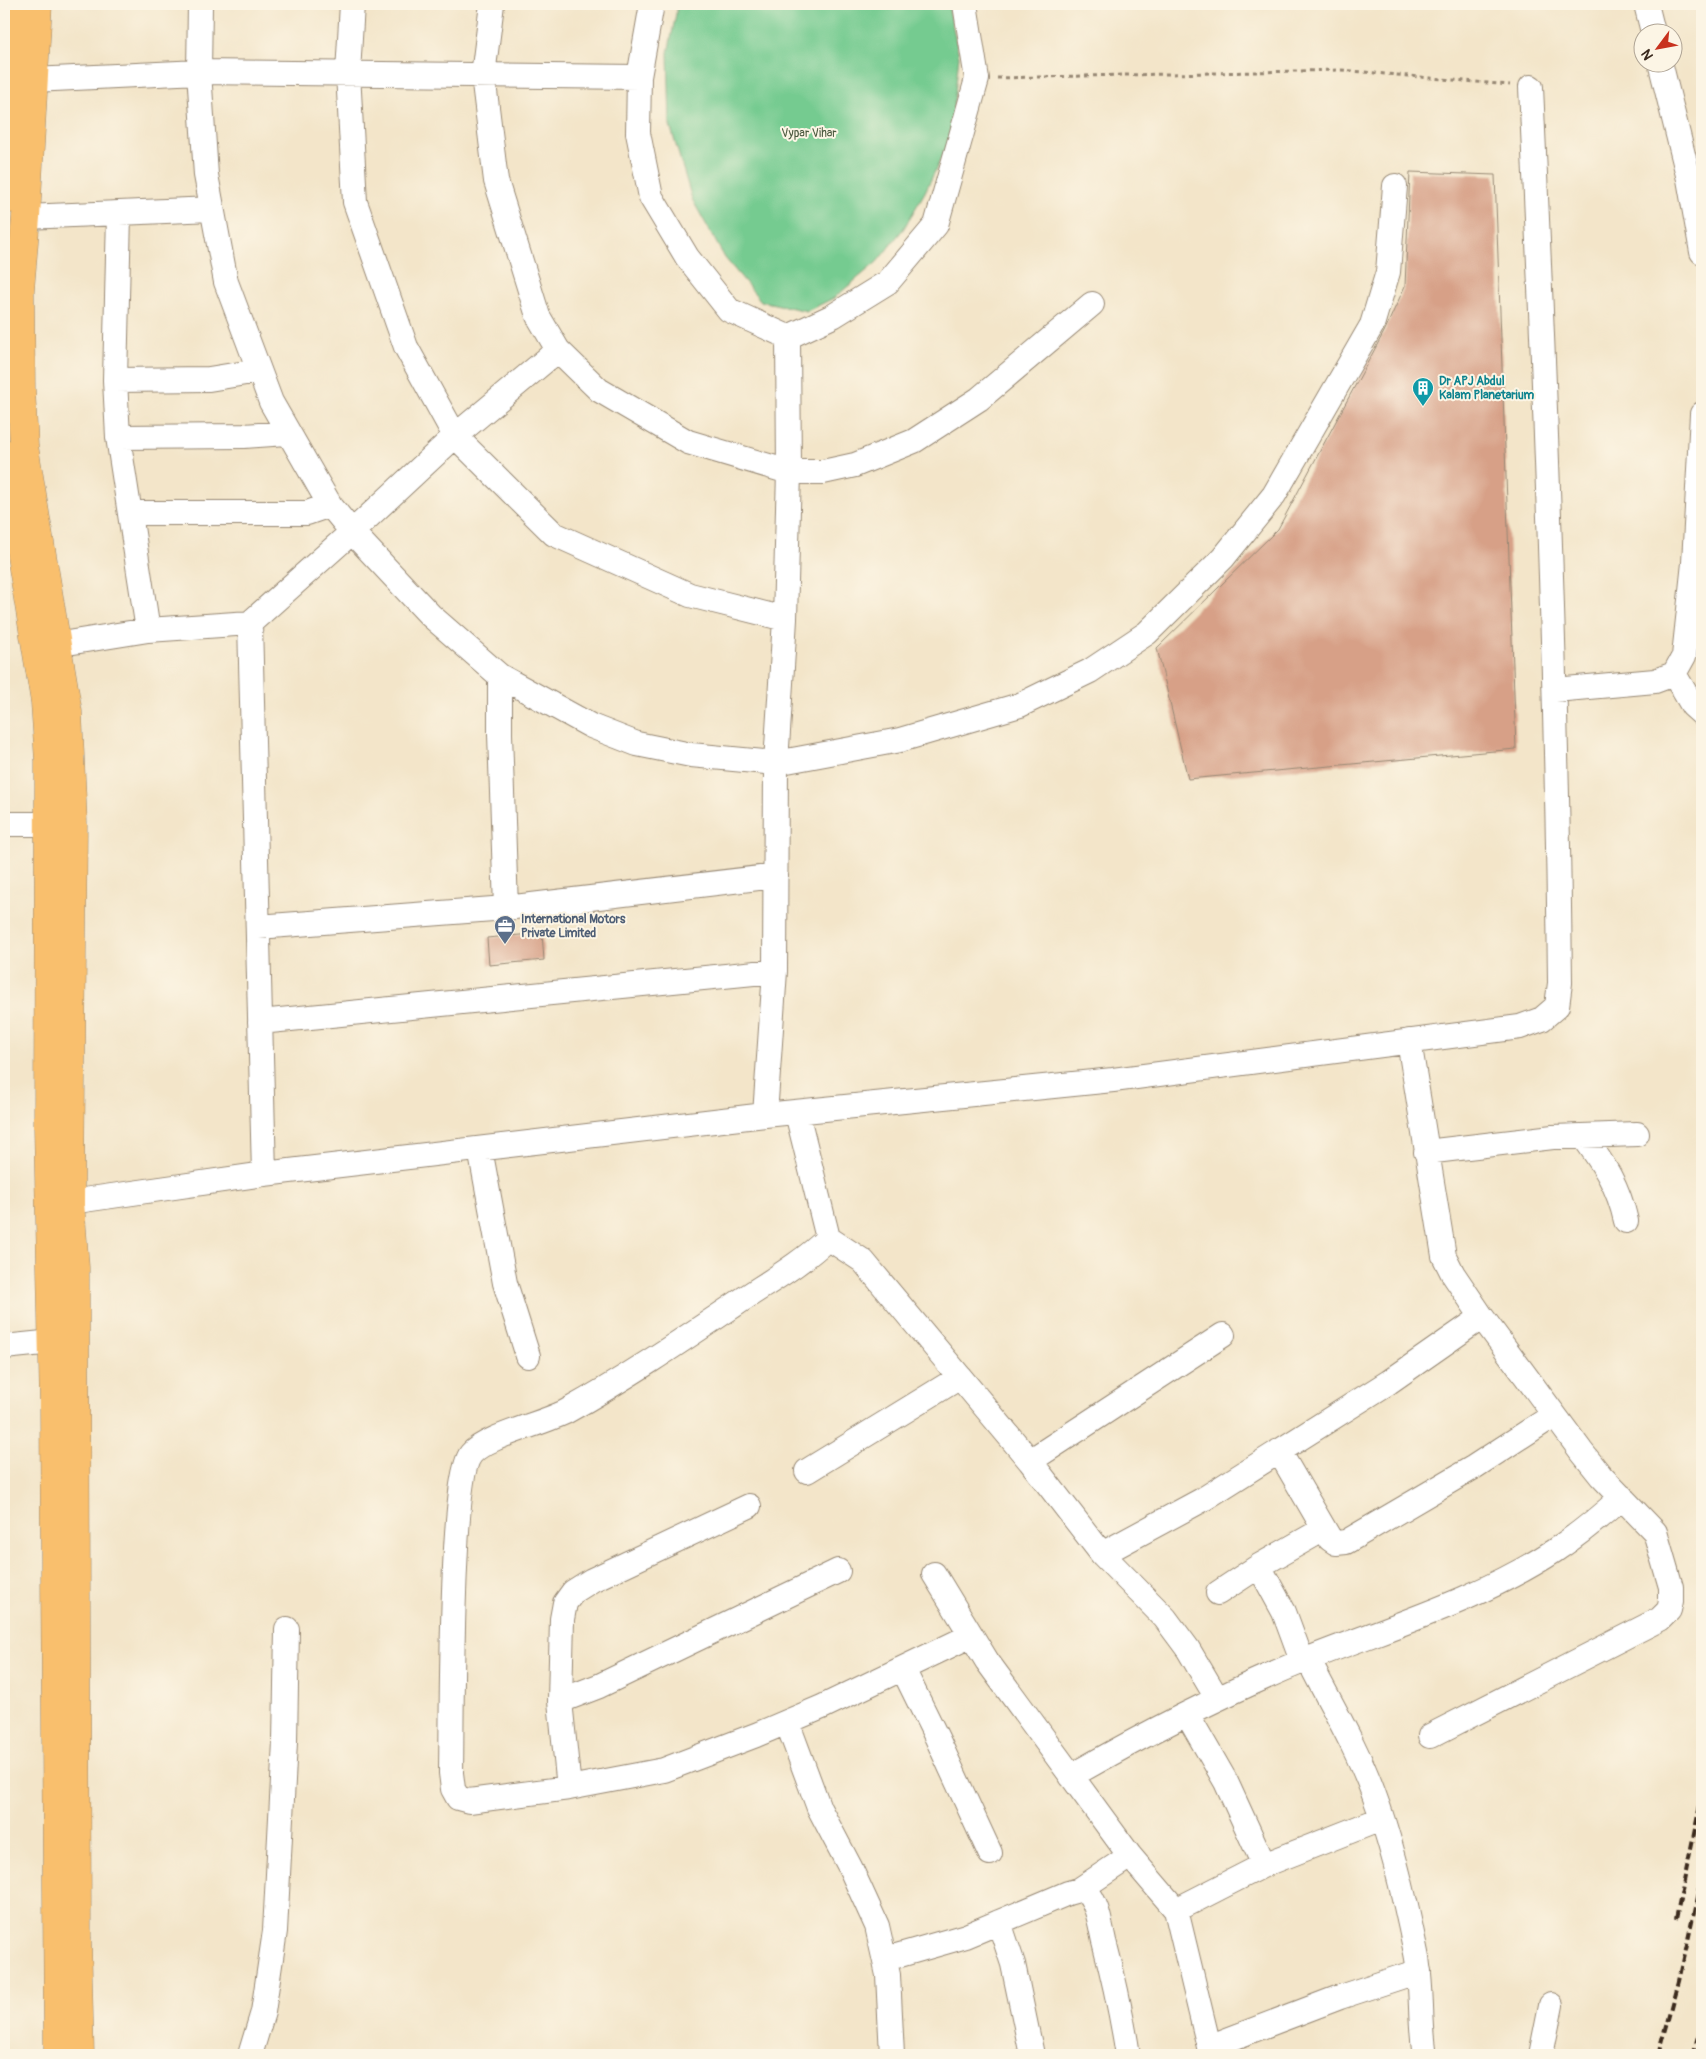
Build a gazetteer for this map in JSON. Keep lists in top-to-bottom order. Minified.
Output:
{"parks":["Vypar Vihar"],"places":{"building":["Dr APJ Abdul Kalam Planetarium"],"office":["International Motors Private Limited"]},"north":"bottom left"}
